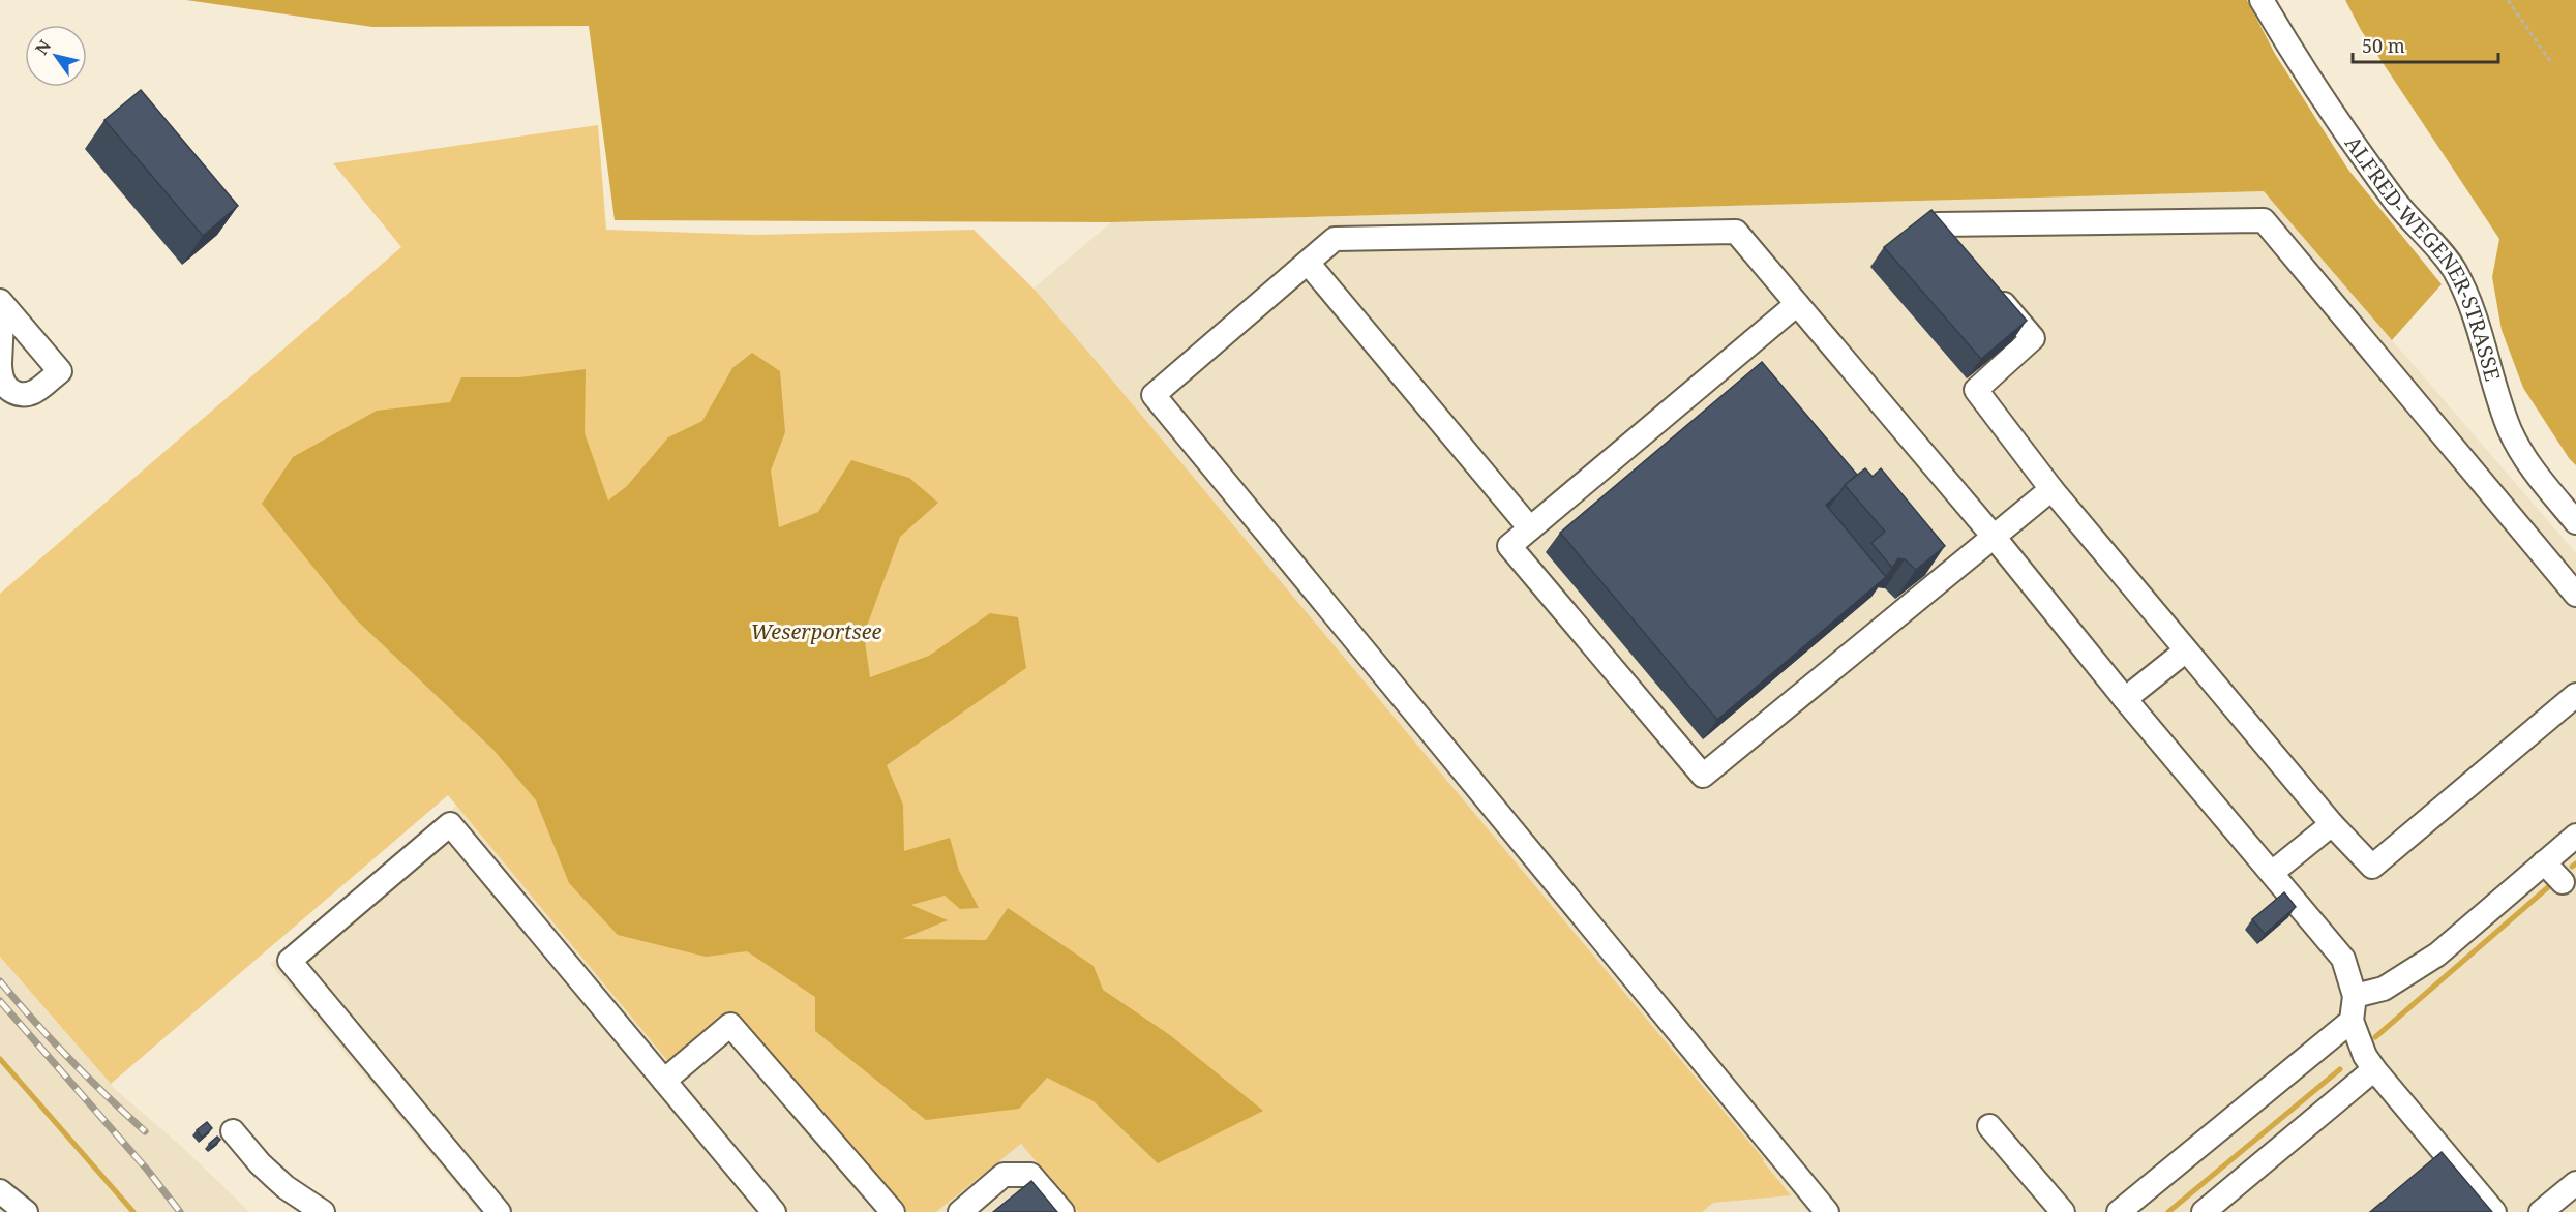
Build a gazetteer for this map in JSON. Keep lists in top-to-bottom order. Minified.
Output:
{"streets":{"street":["ALFRED-WEGENER-STRASSE"]},"parks":["Weserportsee"],"scale_bar":"50 m","north":"top left"}
